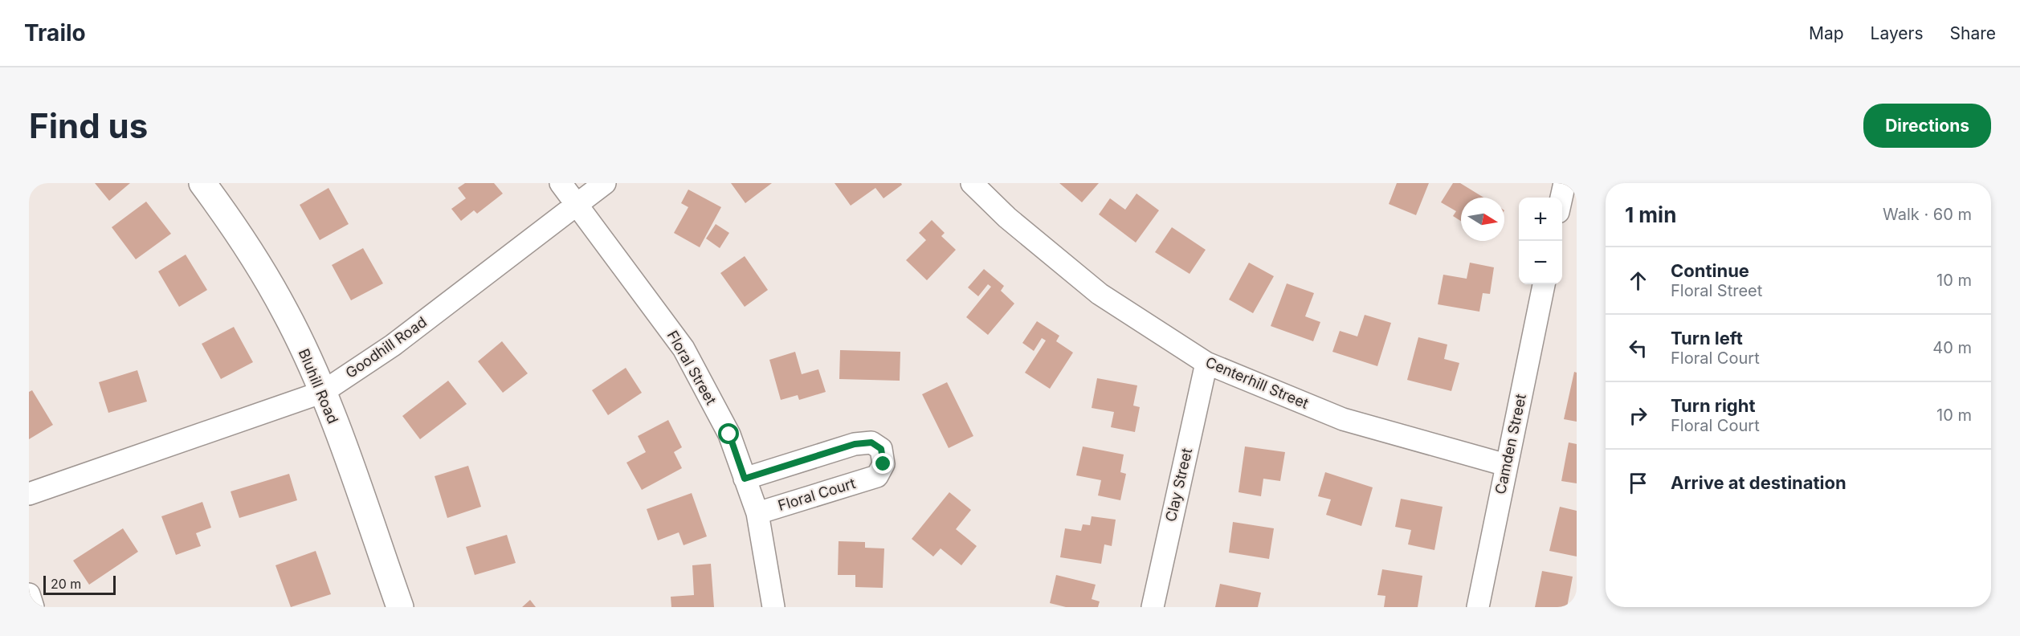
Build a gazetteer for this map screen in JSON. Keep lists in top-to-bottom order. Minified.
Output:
{"streets":{"street":["Goodhill Road","Floral Street","Centerhill Street","Bluhill Road","Camden Street","Clay Street","Floral Court"]},"crossings":[["Goodhill Road","Floral Street"],["Goodhill Road","Bluhill Road"],["Floral Street","Floral Court"],["Centerhill Street","Camden Street"],["Centerhill Street","Clay Street"]],"scale_bar":"20 m","north":"right","page":{"header":"Trailo","nav":["Map","Layers","Share"],"buttons":"Directions","title":"Find us","heading":["1 min","Walk · 60 m"],"map_buttons":["+","−"],"list":[["Continue","Floral Street","10 m"],["Turn left","Floral Court","40 m"],["Turn right","Floral Court","10 m"],"Arrive at destination"],"scale":"20 m"}}
